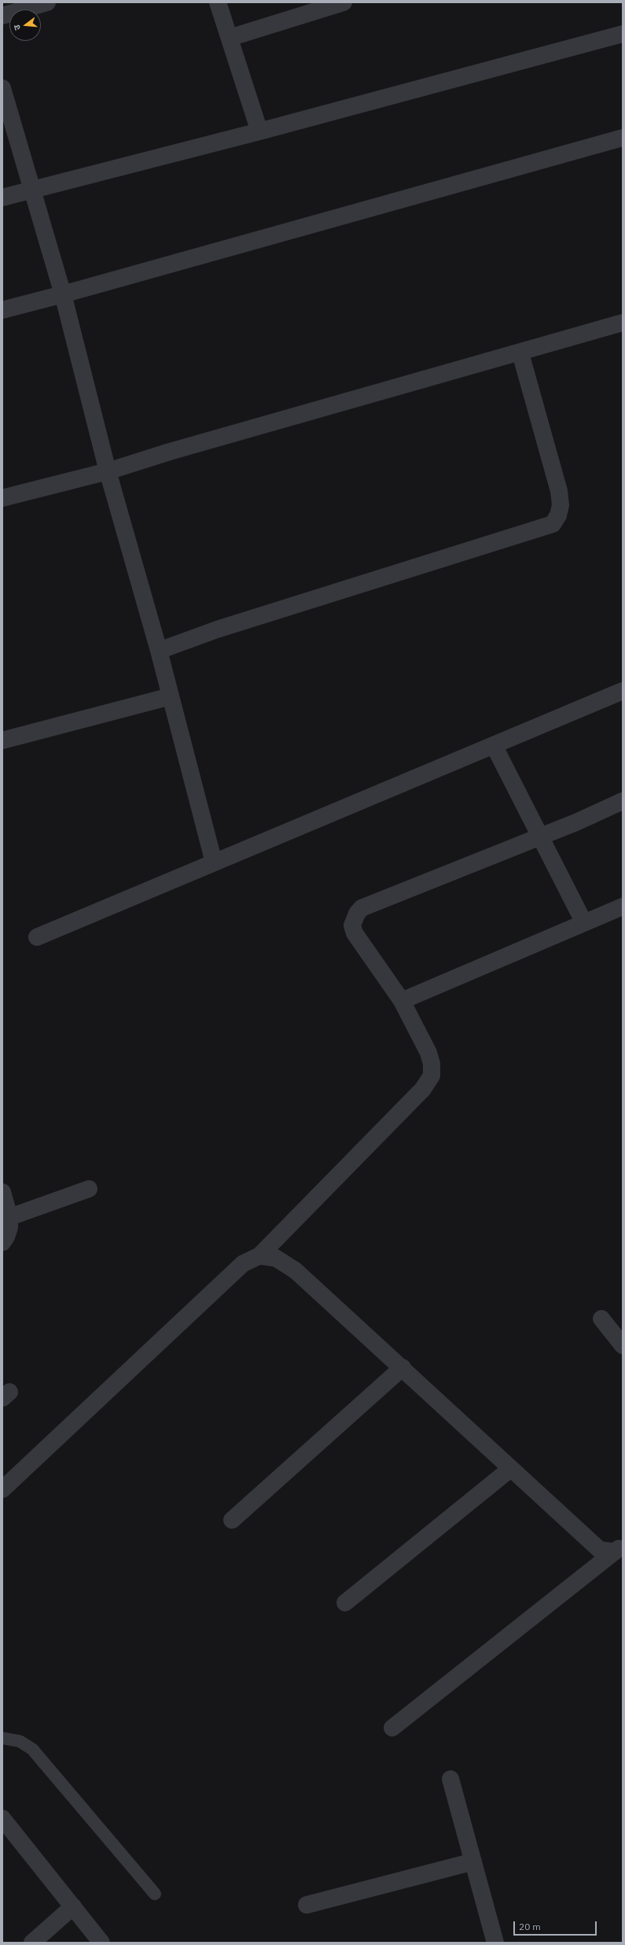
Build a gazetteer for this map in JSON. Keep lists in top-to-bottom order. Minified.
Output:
{"scale_bar":"20 m","north":"left"}
